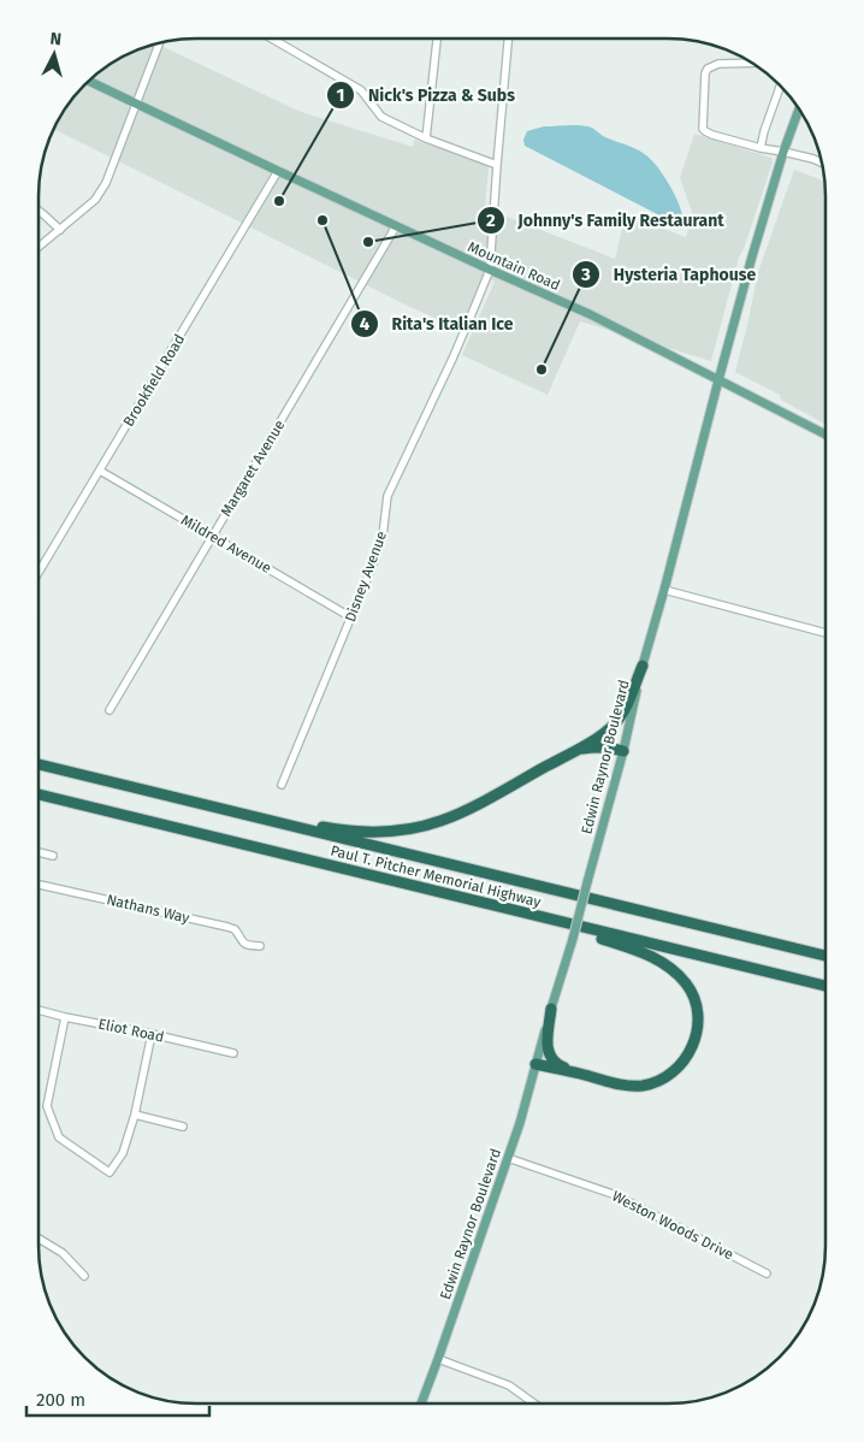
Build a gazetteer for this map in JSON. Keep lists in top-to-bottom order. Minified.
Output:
{"streets":{"highway":["Paul T. Pitcher Memorial Highway"],"main road":["Mountain Road","Edwin Raynor Boulevard"],"street":["Brookfield Road","Margaret Avenue","Mildred Avenue","Disney Avenue","Nathans Way","Eliot Road","Weston Woods Drive"]},"crossings":[["Mountain Road","Brookfield Road"],["Mountain Road","Margaret Avenue"],["Mountain Road","Disney Avenue"],["Mountain Road","Edwin Raynor Boulevard"],["Brookfield Road","Mildred Avenue"],["Margaret Avenue","Mildred Avenue"],["Mildred Avenue","Disney Avenue"],["Edwin Raynor Boulevard","Weston Woods Drive"]],"places":["Nick's Pizza & Subs","Rita's Italian Ice","Johnny's Family Restaurant","Hysteria Taphouse"],"scale_bar":"200 m","north":"top"}
